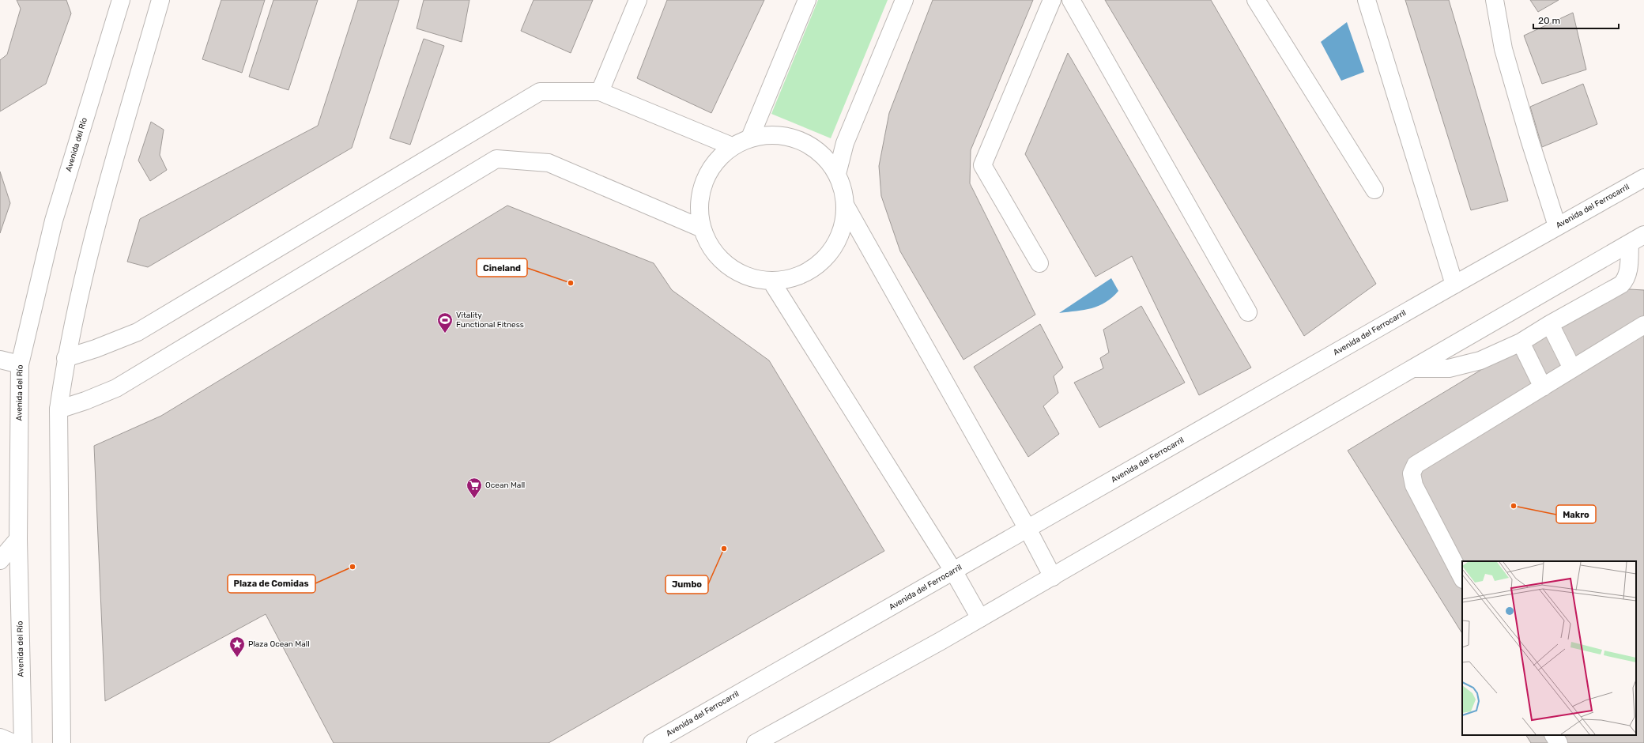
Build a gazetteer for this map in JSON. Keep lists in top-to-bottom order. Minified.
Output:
{"streets":{"main road":["Avenida del Río","Avenida del Ferrocarril"]},"places":{"other":["Cineland","Makro","Jumbo","Plaza de Comidas"],"sports":["Vitality Functional Fitness"],"supermarket":["Ocean Mall"],"place":["Plaza Ocean Mall"]},"scale_bar":"20 m"}
